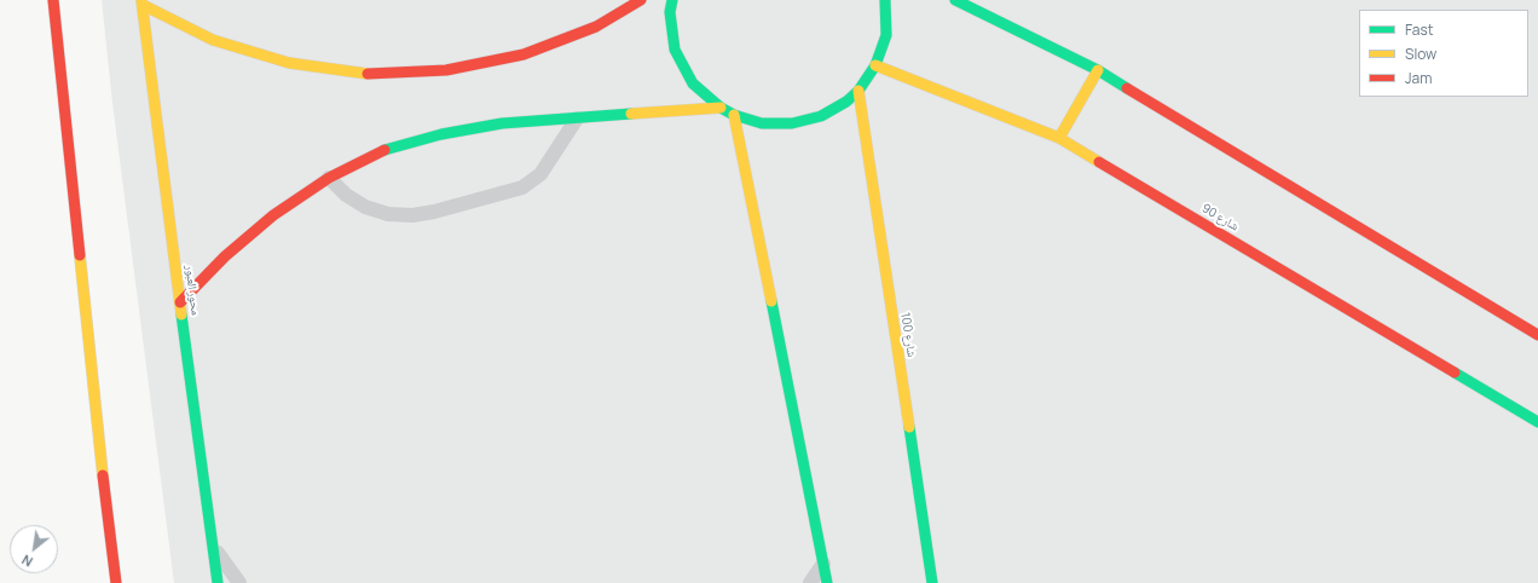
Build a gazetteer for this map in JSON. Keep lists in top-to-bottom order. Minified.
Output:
{"streets":{"main road":["شارع 90","محور العبور","شارع 100"]},"legend":["Fast","Slow","Jam"],"north":"bottom left"}
